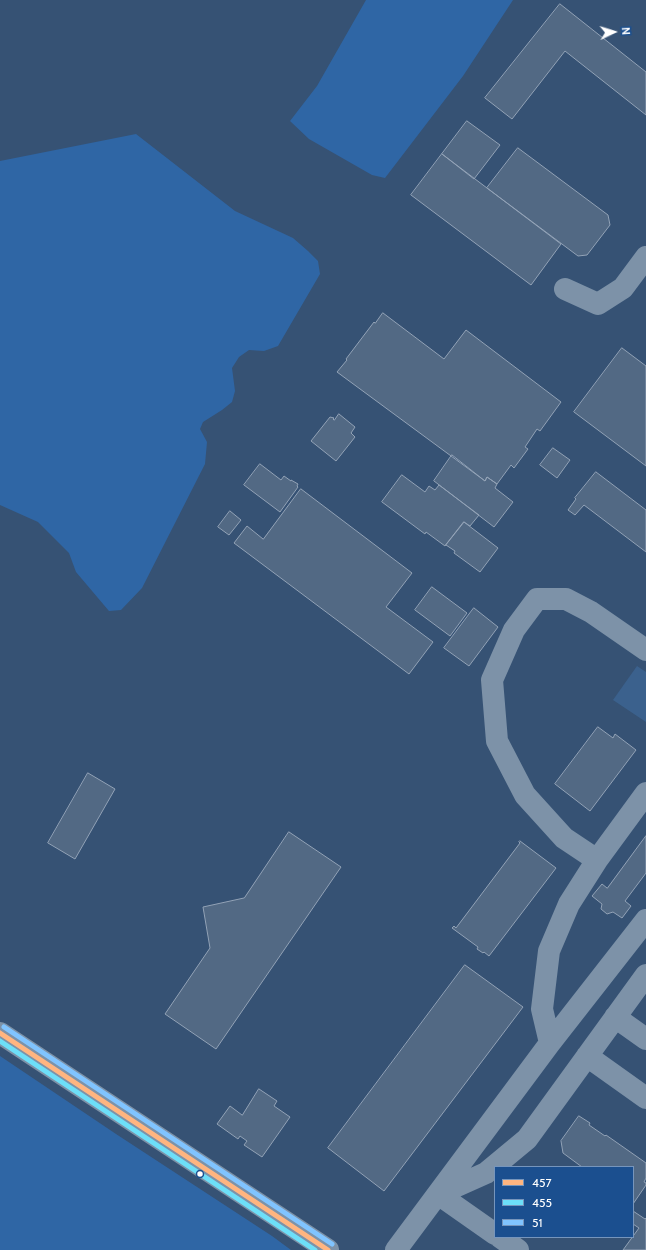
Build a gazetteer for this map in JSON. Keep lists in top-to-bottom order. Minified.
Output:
{"lines":["transit line 51","transit line 457","transit line 455"],"legend":["457","455","51"],"north":"right"}
